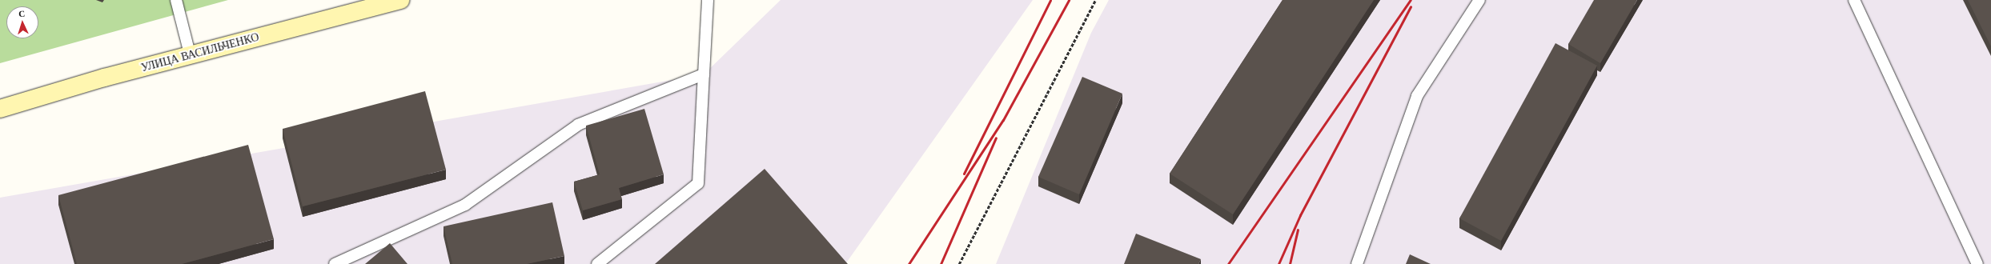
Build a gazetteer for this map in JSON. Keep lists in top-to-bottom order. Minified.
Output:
{"streets":{"main road":["УЛИЦА ВАСИЛЬЧЕНКО"]},"north":"top"}
